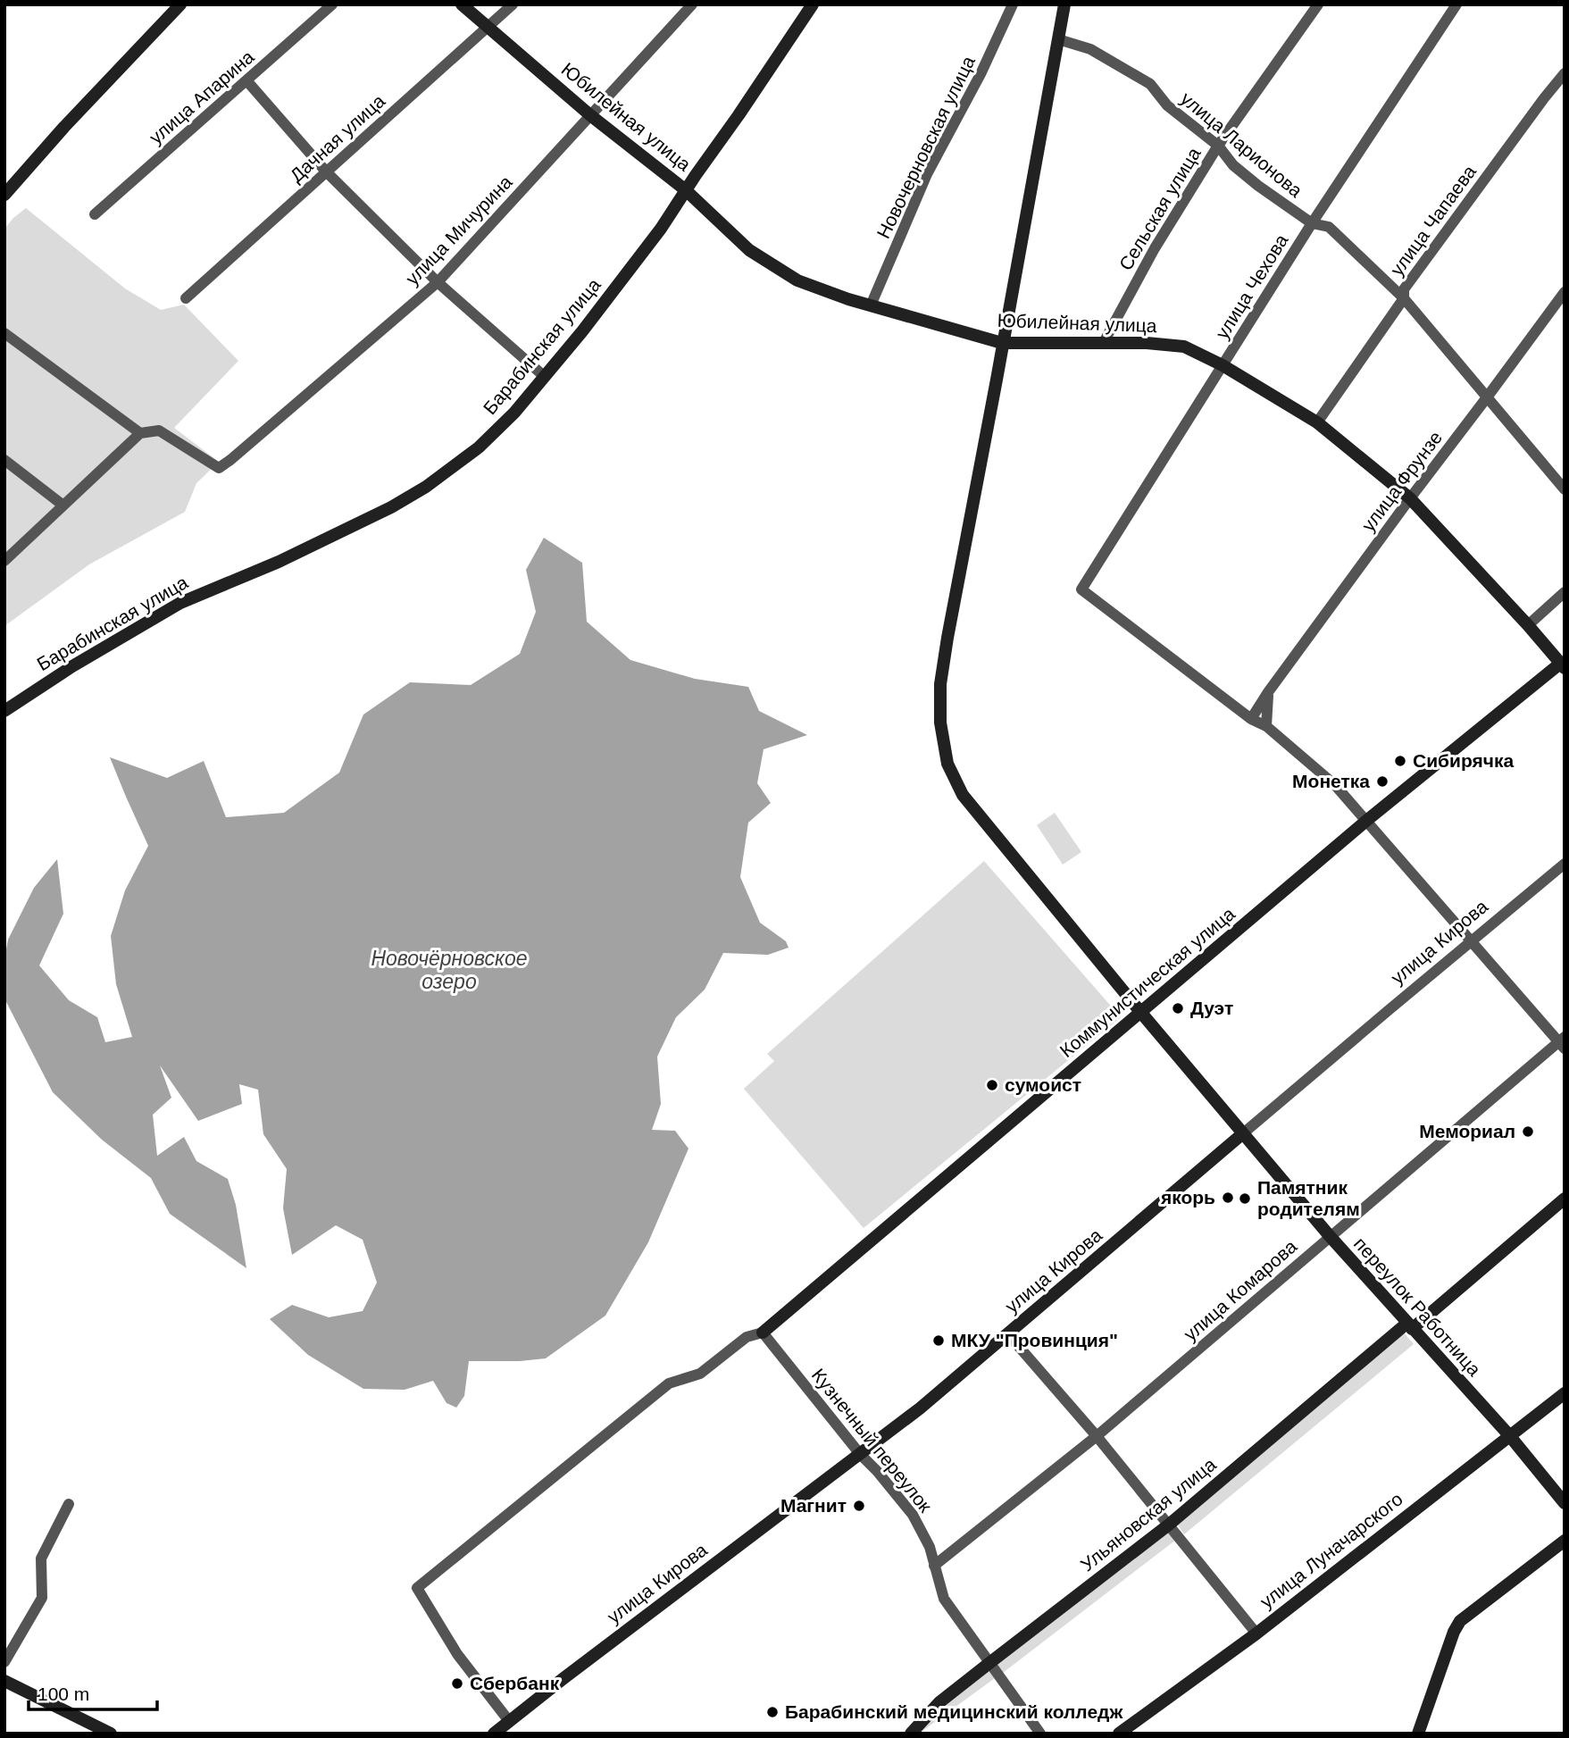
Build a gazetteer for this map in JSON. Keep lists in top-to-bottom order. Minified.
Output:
{"streets":{"street":["улица Апарина","Юбилейная улица","Дачная улица","улица Ларионова","Новочерновская улица","Сельская улица","улица Чапаева","улица Мичурина","улица Чехова","Барабинская улица","улица Фрунзе","улица Кирова","Коммунистическая улица","улица Комарова","переулок Работница","Кузнечный переулок","Ульяновская улица","улица Луначарского"]},"crossings":[["Юбилейная улица","Дачная улица"],["Юбилейная улица","Новочерновская улица"],["Юбилейная улица","Сельская улица"],["Юбилейная улица","улица Чапаева"],["Юбилейная улица","улица Мичурина"],["Юбилейная улица","улица Чехова"],["Юбилейная улица","Барабинская улица"],["Юбилейная улица","улица Фрунзе"],["Юбилейная улица","Коммунистическая улица"],["Юбилейная улица","переулок Работница"],["улица Ларионова","Сельская улица"],["улица Ларионова","улица Чапаева"],["улица Ларионова","улица Чехова"],["улица Ларионова","улица Фрунзе"],["улица Ларионова","переулок Работница"],["улица Чехова","улица Фрунзе"],["улица Кирова","переулок Работница"],["улица Кирова","Кузнечный переулок"],["Коммунистическая улица","переулок Работница"],["Коммунистическая улица","Кузнечный переулок"],["улица Комарова","переулок Работница"],["улица Комарова","Кузнечный переулок"],["переулок Работница","Ульяновская улица"],["переулок Работница","улица Луначарского"],["Кузнечный переулок","Ульяновская улица"]],"water":["Новочёрновское озеро"],"places":["Сибирячка","Монетка","Дуэт","сумоист","Мемориал","якорь","Памятник родителям","МКУ \"Провинция\"","Магнит","Сбербанк","Барабинский медицинский колледж"],"scale_bar":"100 m"}
